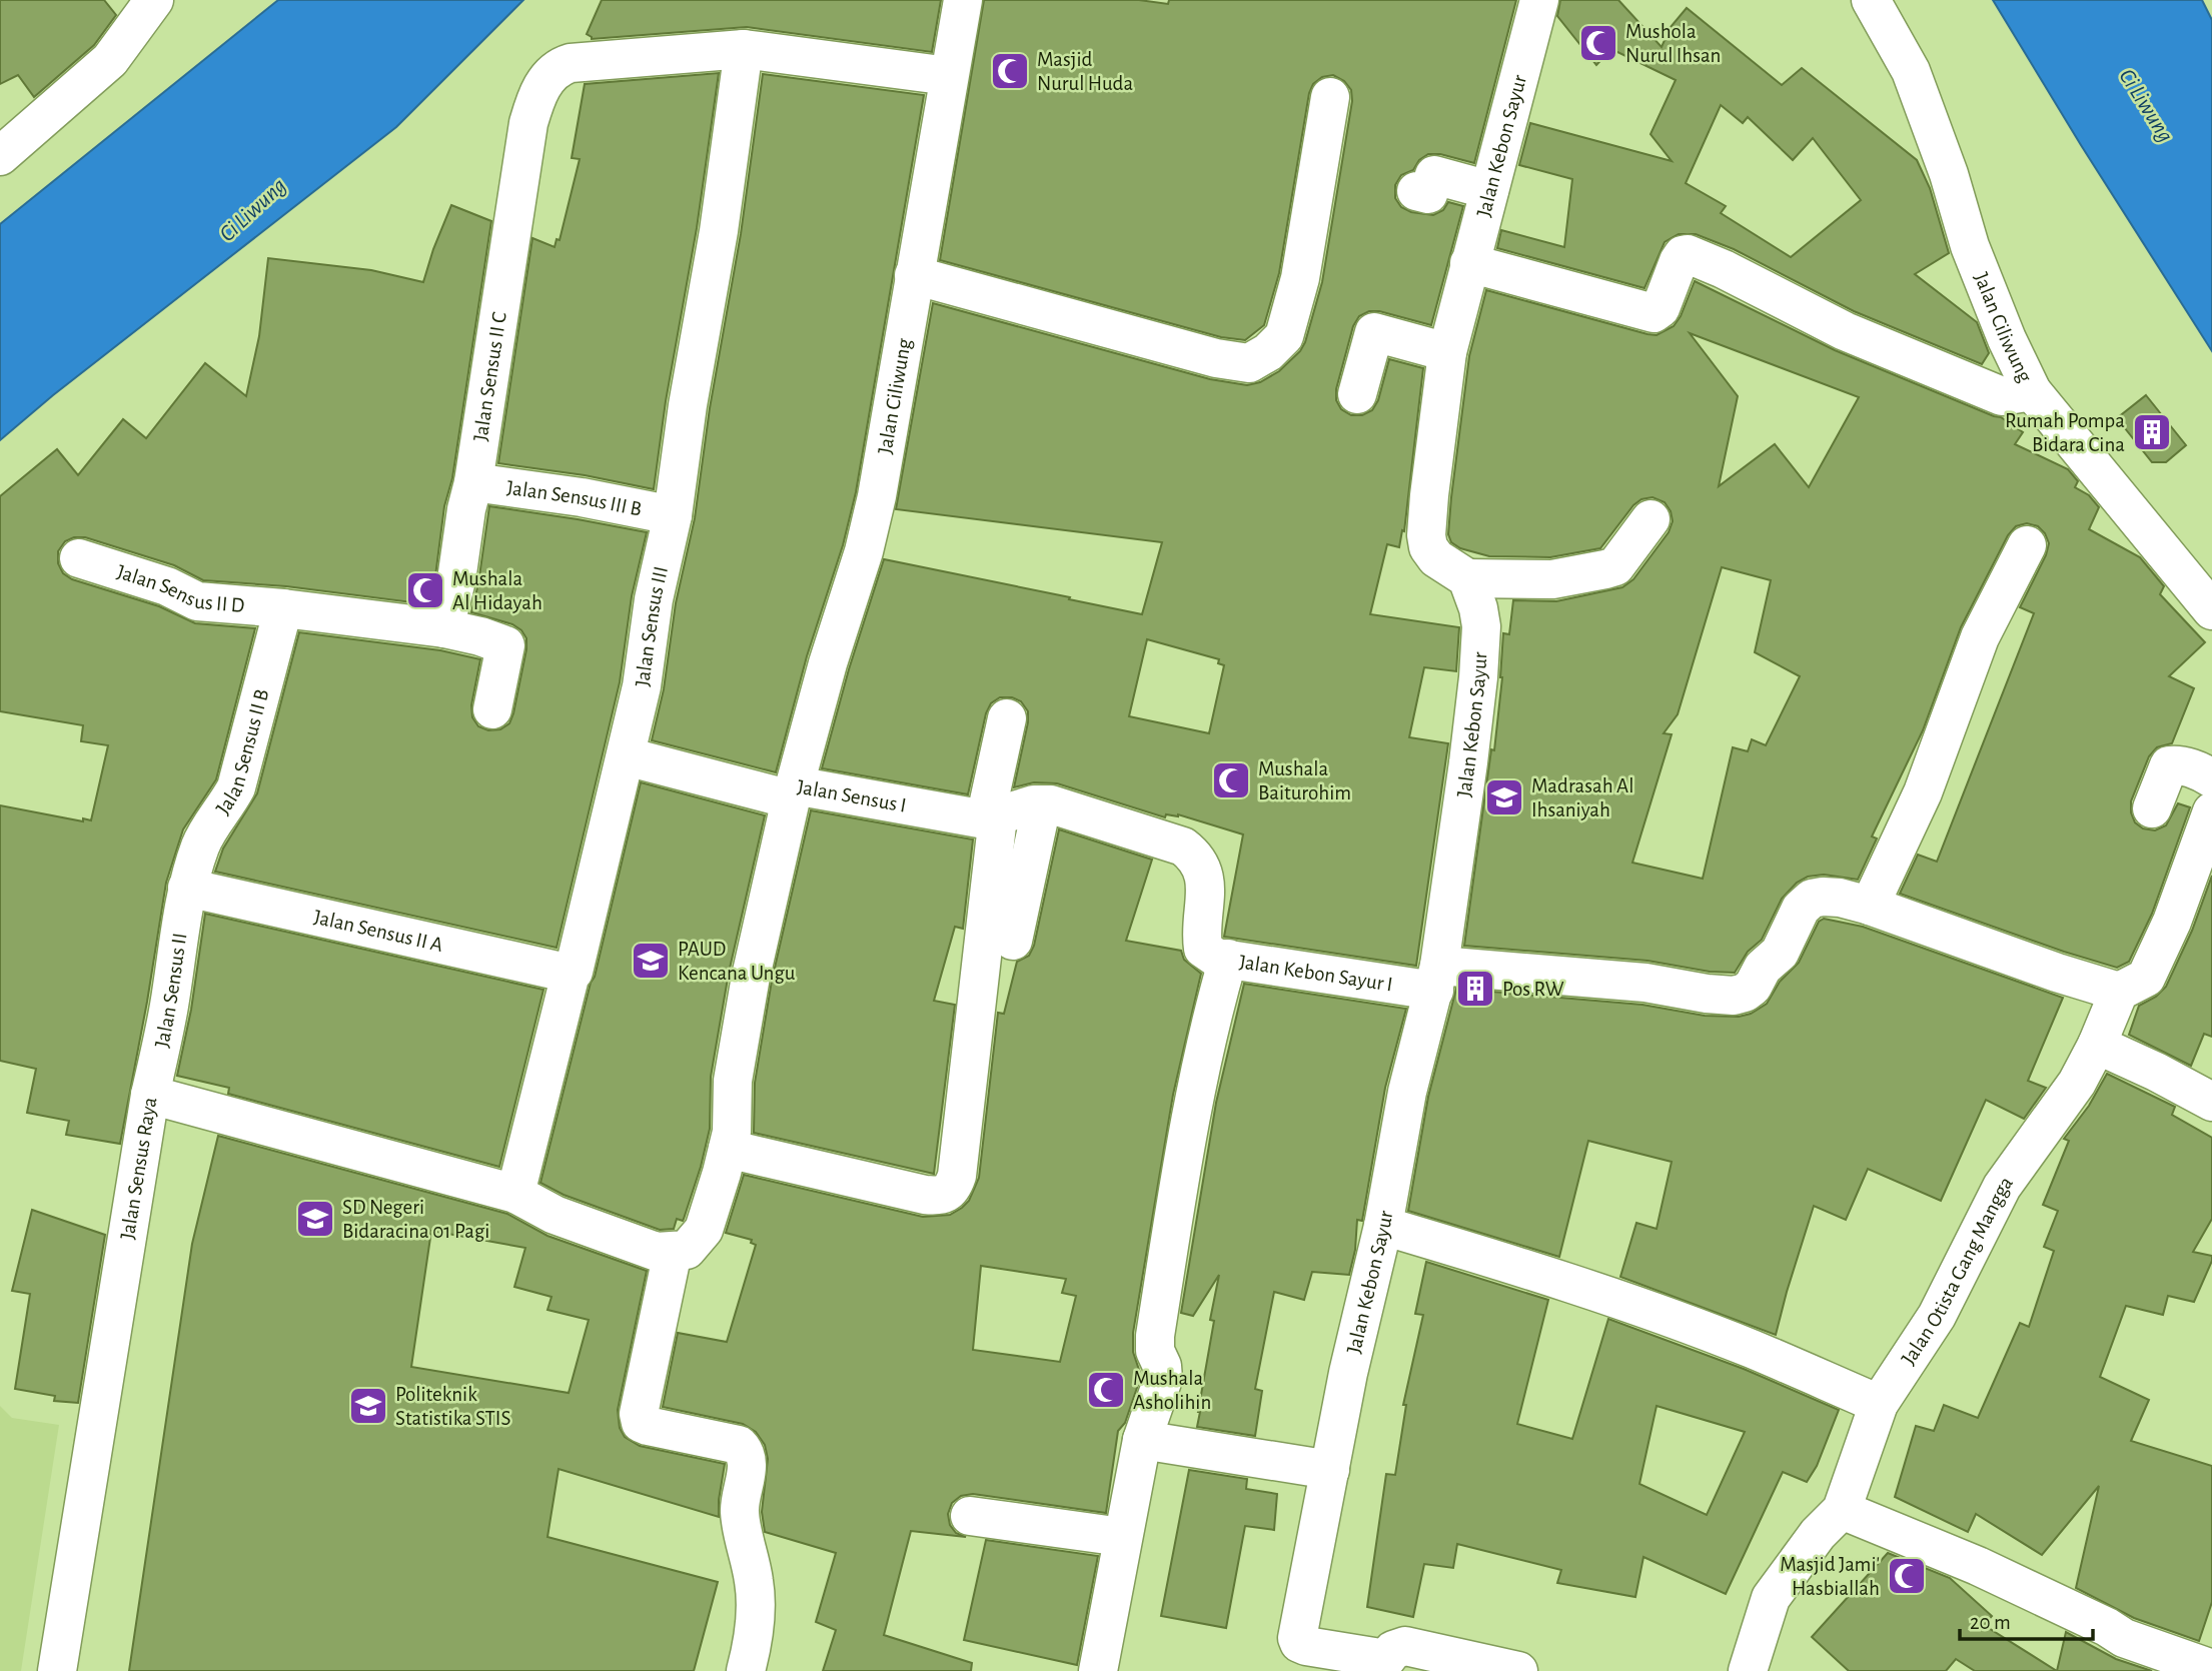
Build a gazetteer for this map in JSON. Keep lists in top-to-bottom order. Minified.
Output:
{"streets":{"street":["Jalan Kebon Sayur","Jalan Ciliwung","Jalan Sensus II C","Jalan Sensus III B","Jalan Sensus II D","Jalan Sensus III","Jalan Sensus II B","Jalan Sensus I","Jalan Sensus II A","Jalan Kebon Sayur I","Jalan Sensus II","Jalan Sensus Raya","Jalan Otista Gang Mangga"]},"crossings":[["Jalan Kebon Sayur","Jalan Kebon Sayur I"],["Jalan Ciliwung","Jalan Sensus II C"],["Jalan Ciliwung","Jalan Sensus I"],["Jalan Sensus II C","Jalan Sensus III B"],["Jalan Sensus II C","Jalan Sensus III"],["Jalan Sensus III B","Jalan Sensus III"],["Jalan Sensus II D","Jalan Sensus II B"],["Jalan Sensus III","Jalan Sensus II A"],["Jalan Sensus III","Jalan Sensus Raya"],["Jalan Sensus II B","Jalan Sensus II A"],["Jalan Sensus II B","Jalan Sensus II"],["Jalan Sensus I","Jalan Kebon Sayur I"],["Jalan Sensus I","Jalan Sensus Raya"],["Jalan Sensus II A","Jalan Sensus II"],["Jalan Sensus II","Jalan Sensus Raya"]],"water":["Ci Liwung"],"places":{"mosque":["Mushola Nurul Ihsan","Masjid Nurul Huda","Mushala Al Hidayah","Mushala Baiturohim","Mushala Asholihin","Masjid Jami' Hasbiallah"],"building":["Rumah Pompa Bidara Cina","Pos RW"],"school or university":["Madrasah Al Ihsaniyah","PAUD Kencana Ungu","SD Negeri Bidaracina 01 Pagi","Politeknik Statistika STIS"]},"scale_bar":"20 m"}
